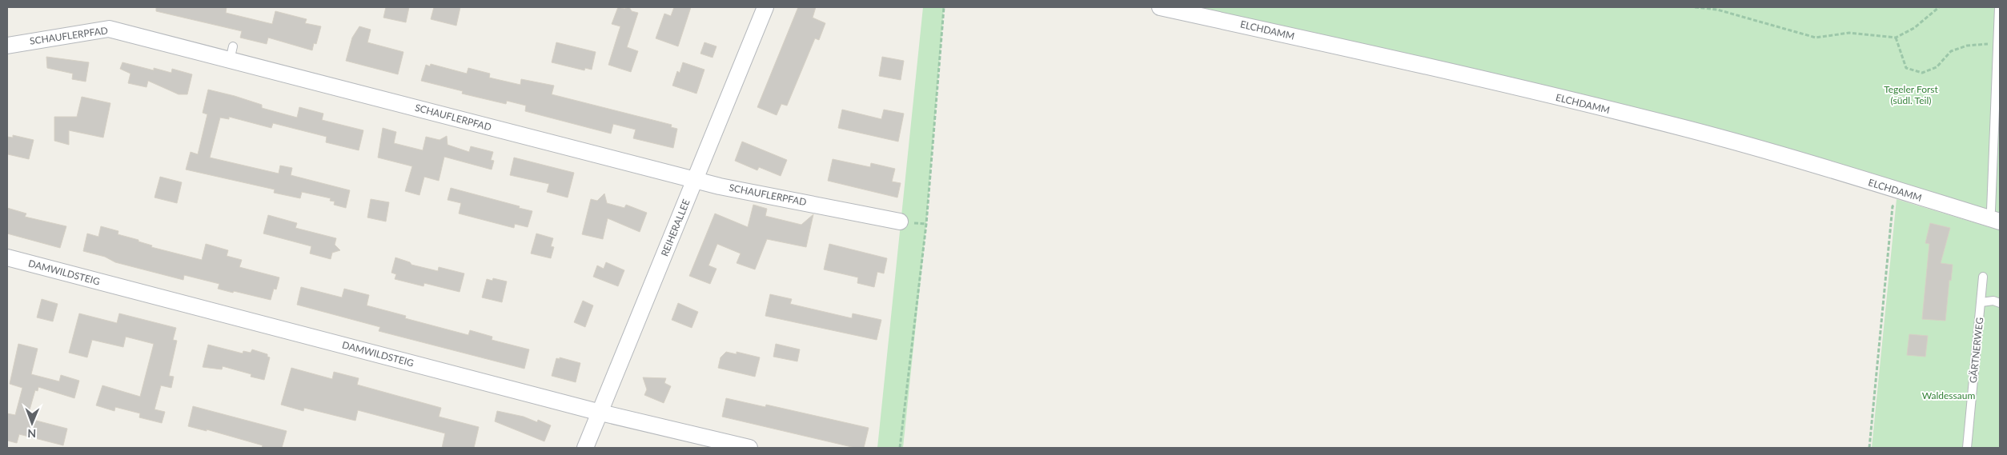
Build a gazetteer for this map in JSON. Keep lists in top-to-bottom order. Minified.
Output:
{"streets":{"street":["ELCHDAMM","SCHAUFLERPFAD","REIHERALLEE","DAMWILDSTEIG"],"lane":["GÄRTNERWEG"]},"crossings":[["SCHAUFLERPFAD","REIHERALLEE"],["REIHERALLEE","DAMWILDSTEIG"]],"parks":["Tegeler Forst (südl. Teil)","Waldessaum"],"north":"bottom"}
